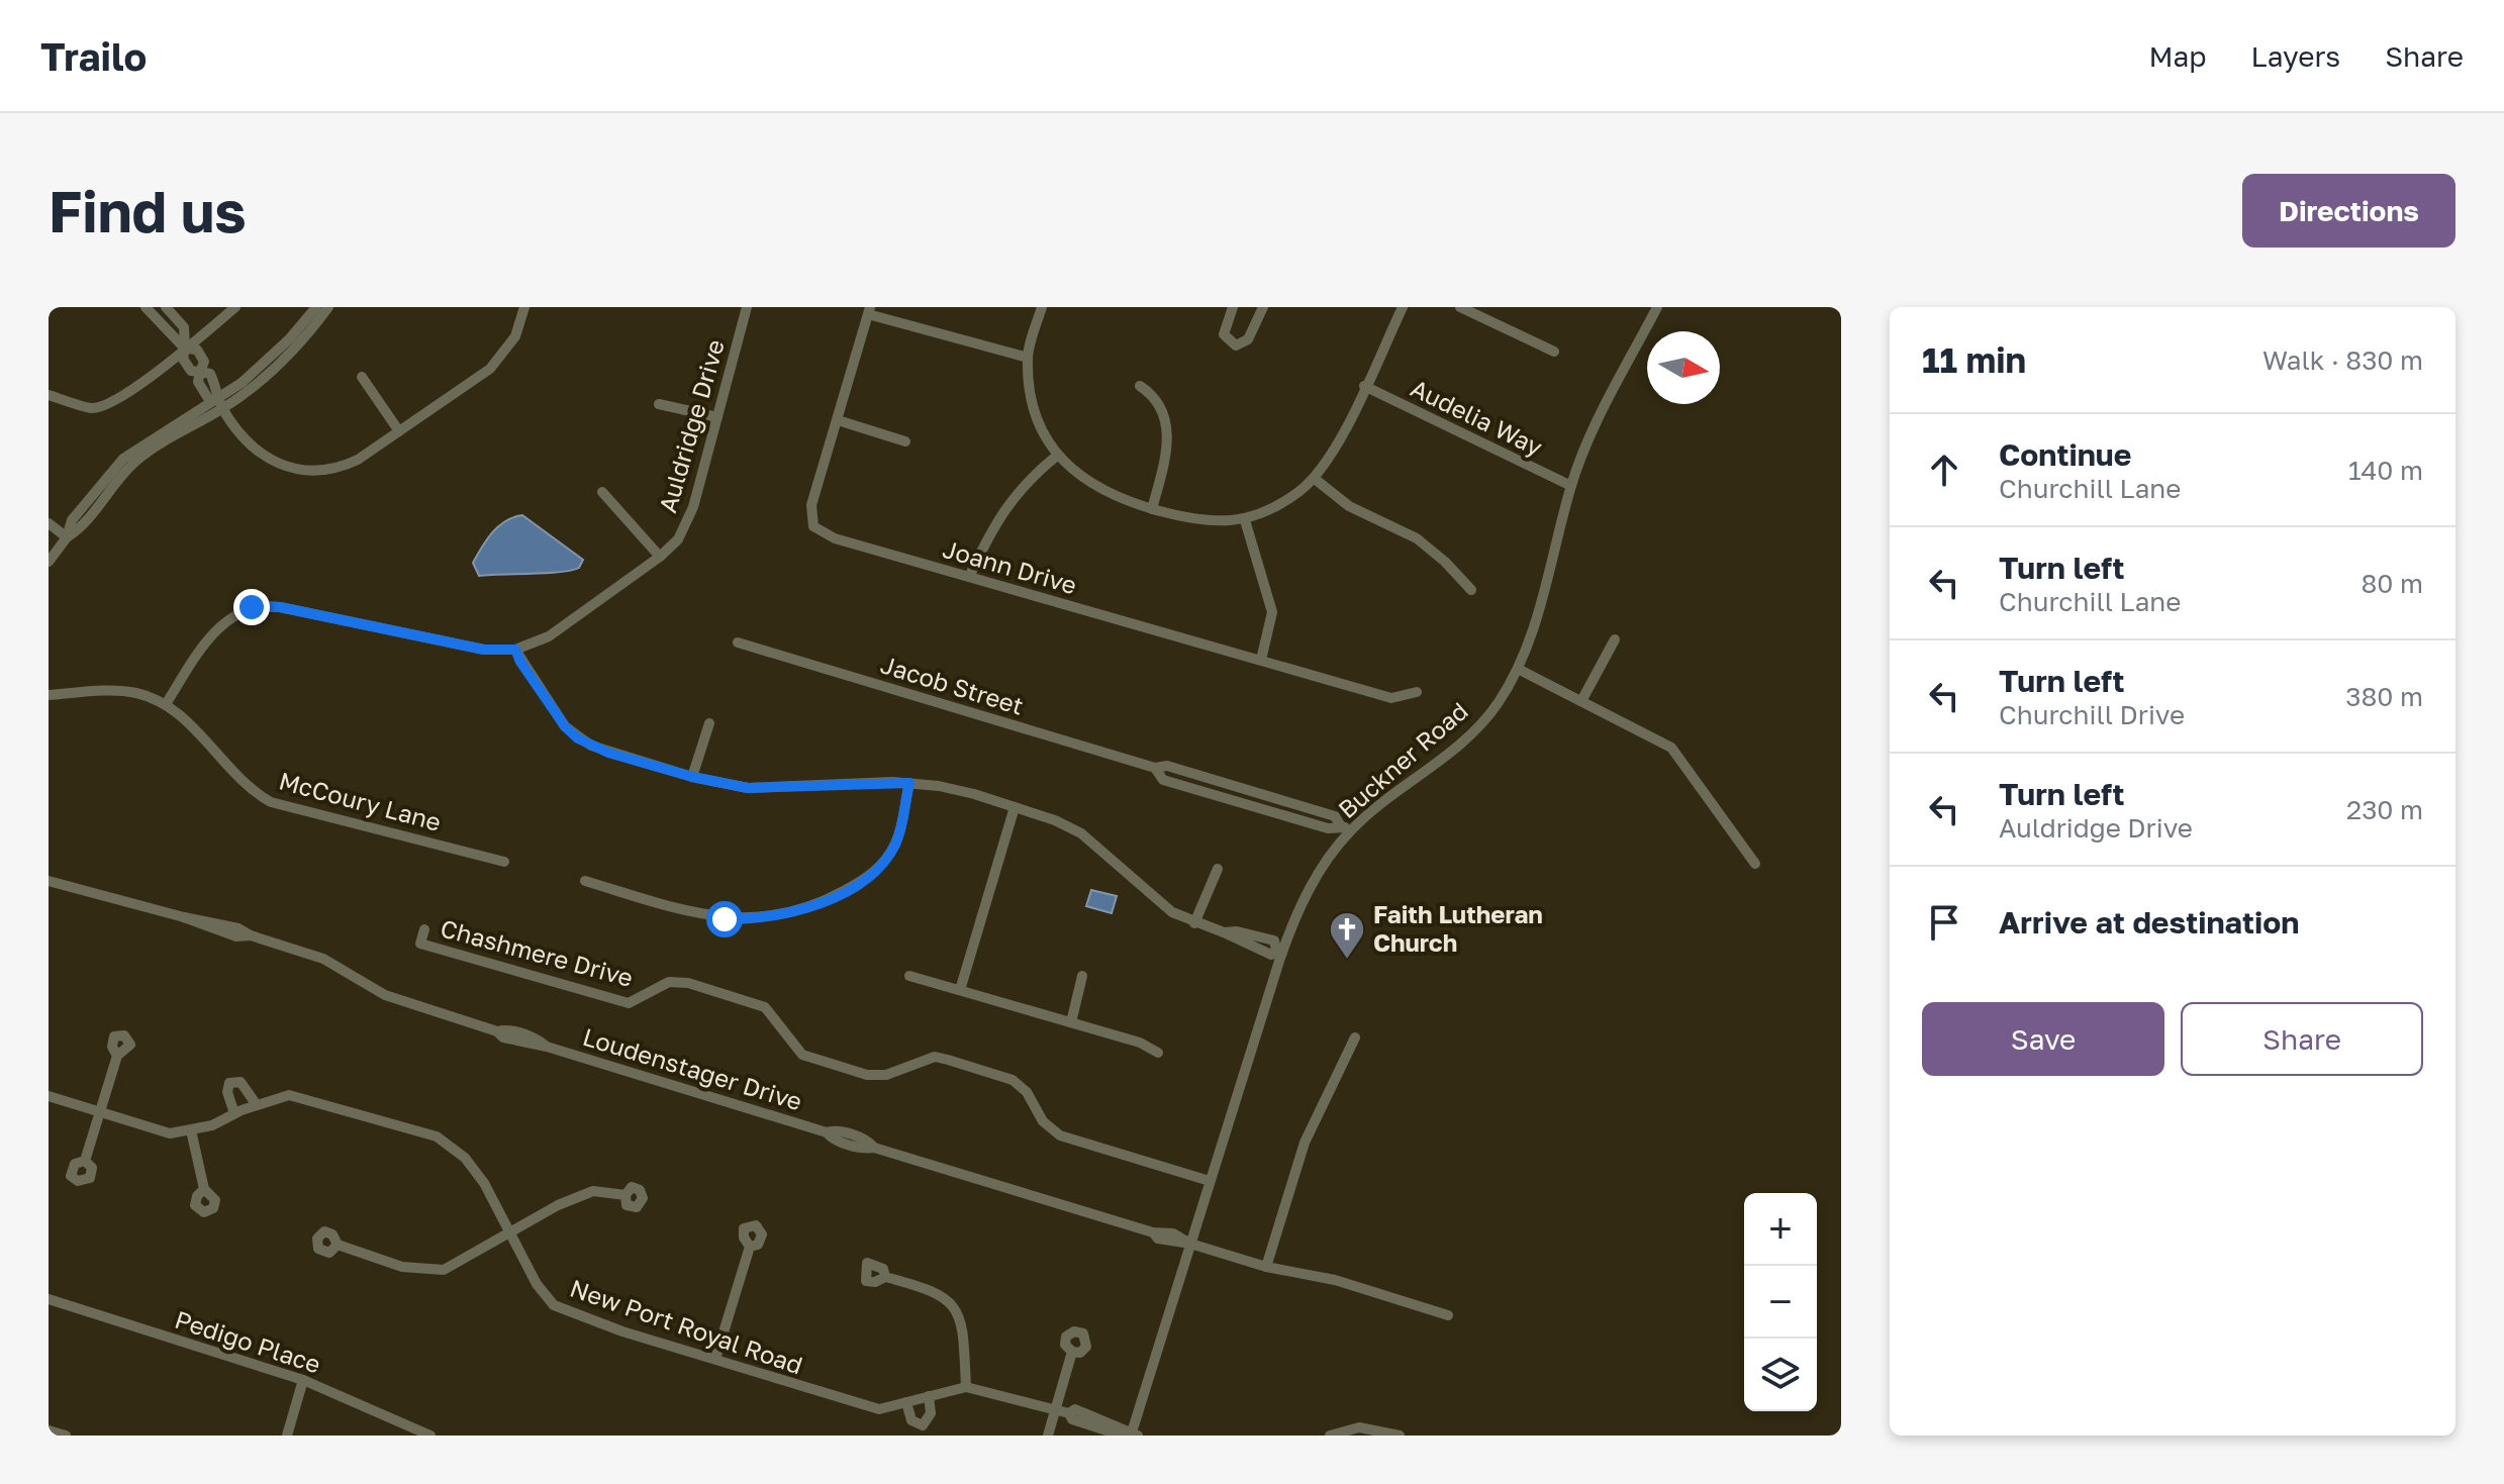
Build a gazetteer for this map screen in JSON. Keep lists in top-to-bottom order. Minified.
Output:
{"streets":{"street":["Audelia Way","Auldridge Drive","Joann Drive","Jacob Street","Buckner Road","McCoury Lane","Chashmere Drive","Loudenstager Drive","New Port Royal Road","Pedigo Place"]},"crossings":[["Audelia Way","Buckner Road"],["Auldridge Drive","McCoury Lane"],["Jacob Street","Buckner Road"],["Buckner Road","Chashmere Drive"],["Buckner Road","Loudenstager Drive"],["Buckner Road","New Port Royal Road"]],"places":{"church":["Faith Lutheran Church"]},"north":"right","page":{"header":"Trailo","nav":["Map","Layers","Share"],"buttons":["Directions",["Save","Share"]],"title":"Find us","heading":["11 min","Walk · 830 m"],"list":[["Continue","Churchill Lane","140 m"],["Turn left","Churchill Lane","80 m"],["Turn left","Churchill Drive","380 m"],["Turn left","Auldridge Drive","230 m"],"Arrive at destination"],"map_buttons":["+","−"]}}
